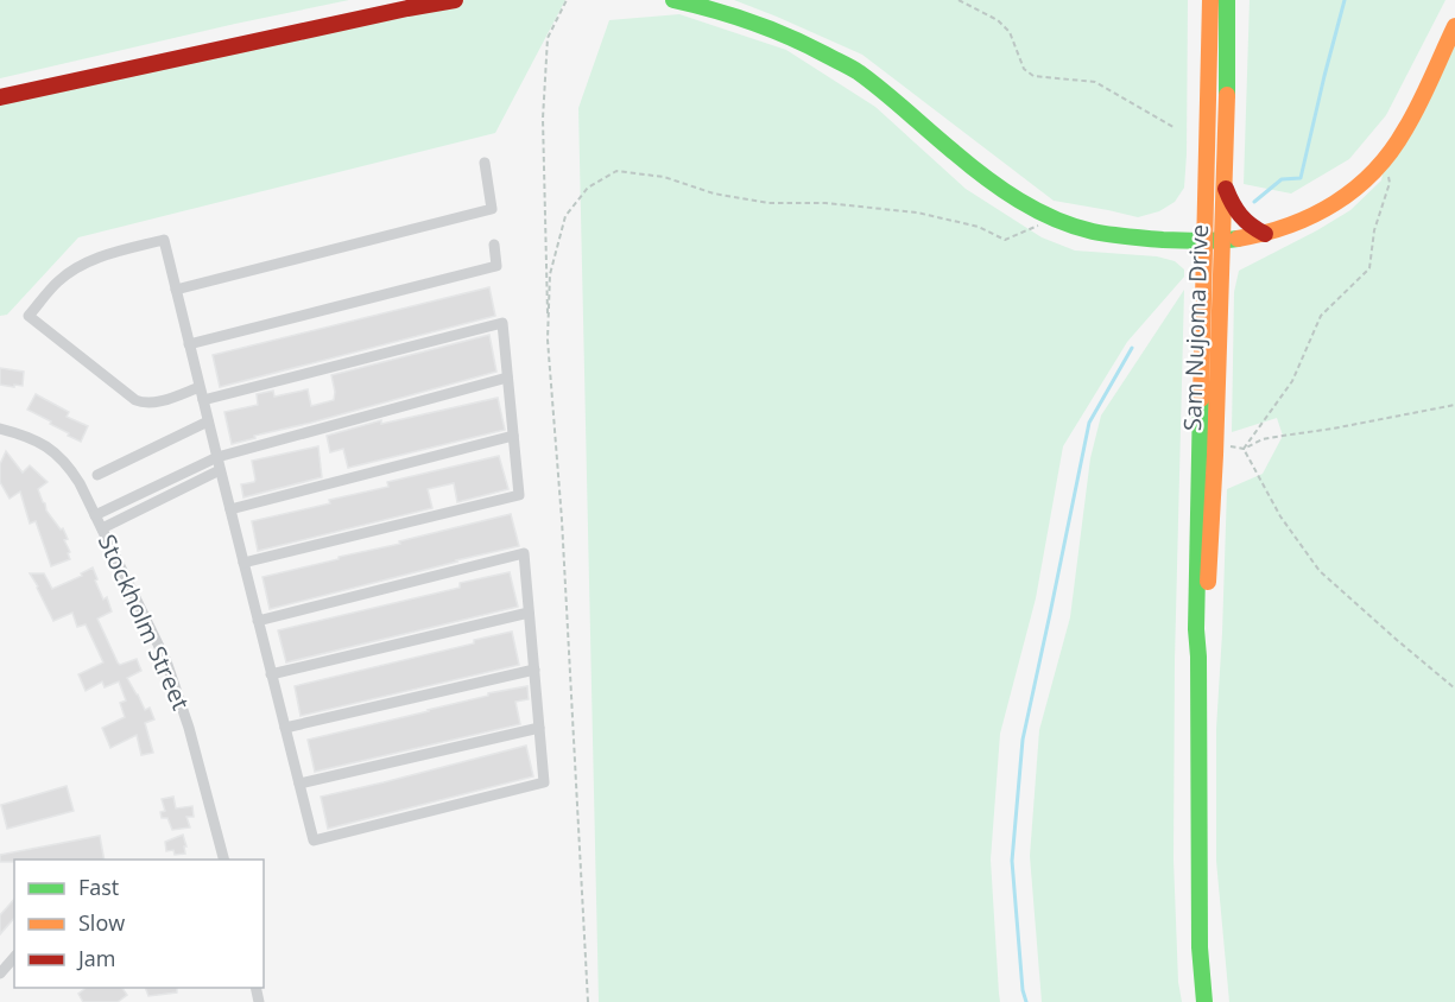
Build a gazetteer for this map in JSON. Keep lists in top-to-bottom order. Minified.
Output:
{"streets":{"main road":["Sam Nujoma Drive"],"street":["Stockholm Street"]},"legend":["Fast","Slow","Jam"]}
